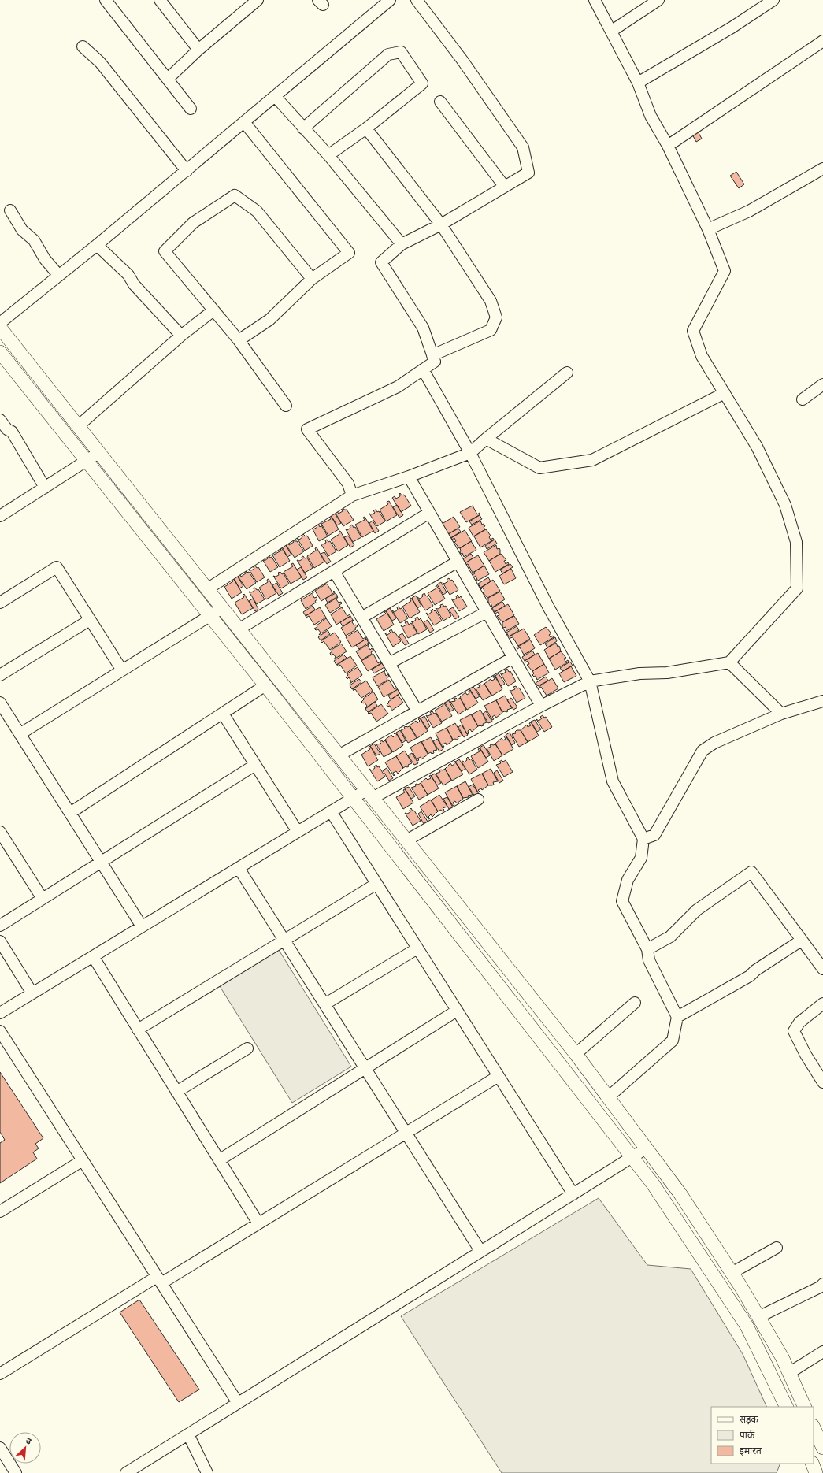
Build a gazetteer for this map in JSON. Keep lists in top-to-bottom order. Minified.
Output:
{"legend":["सड़क","पार्क","इमारत"],"north":"top right"}
